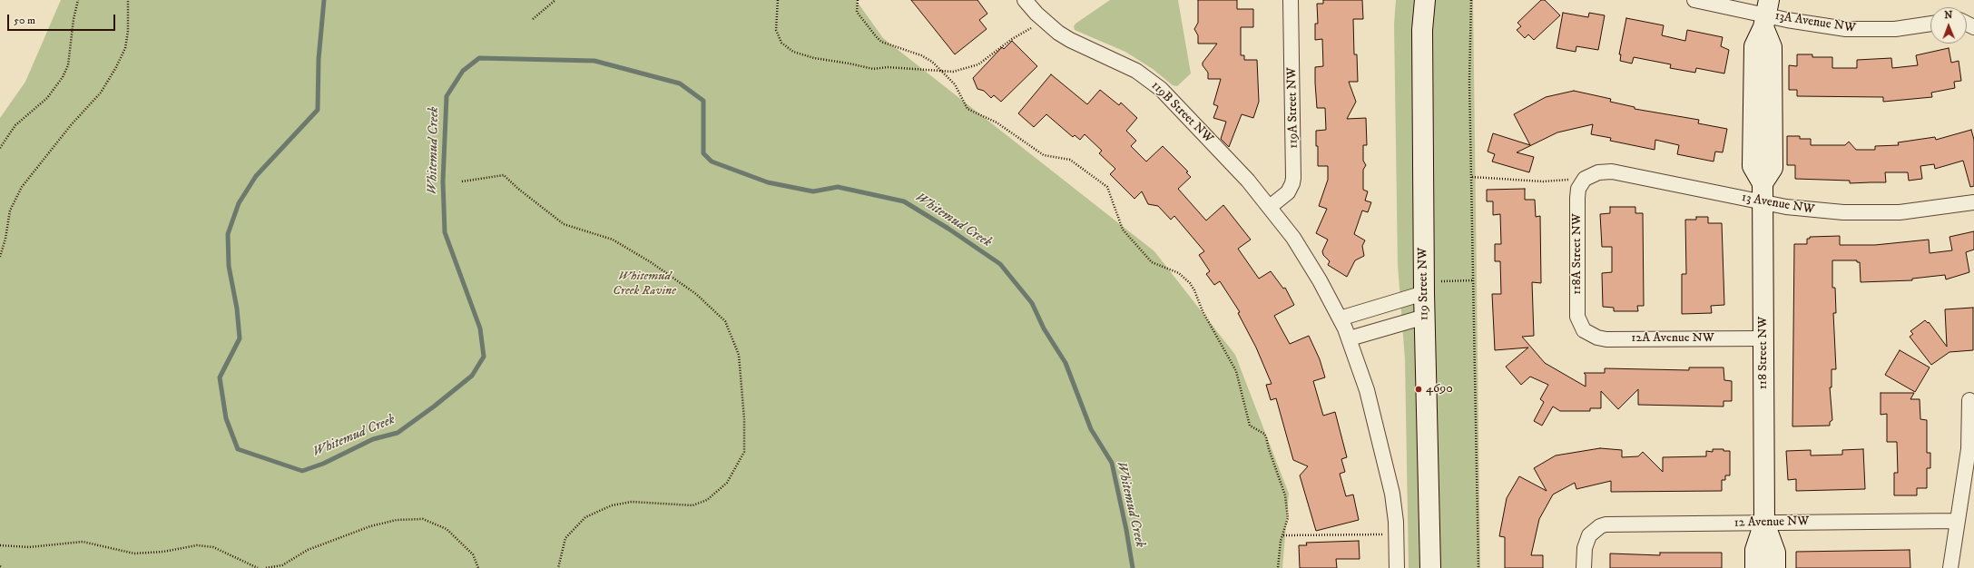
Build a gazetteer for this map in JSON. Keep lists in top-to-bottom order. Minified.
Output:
{"streets":{"street":["13A Avenue NW","119A Street NW","119B Street NW","13 Avenue NW","118A Street NW","119 Street NW","12A Avenue NW","118 Street NW","12 Avenue NW"]},"crossings":[["13A Avenue NW","118 Street NW"],["119A Street NW","119B Street NW"],["13 Avenue NW","118A Street NW"],["13 Avenue NW","118 Street NW"],["118A Street NW","12A Avenue NW"],["12A Avenue NW","118 Street NW"],["118 Street NW","12 Avenue NW"]],"water":["Whitemud Creek"],"parks":["Whitemud Creek Ravine"],"places":["4690"],"scale_bar":"50 m","north":"top"}
